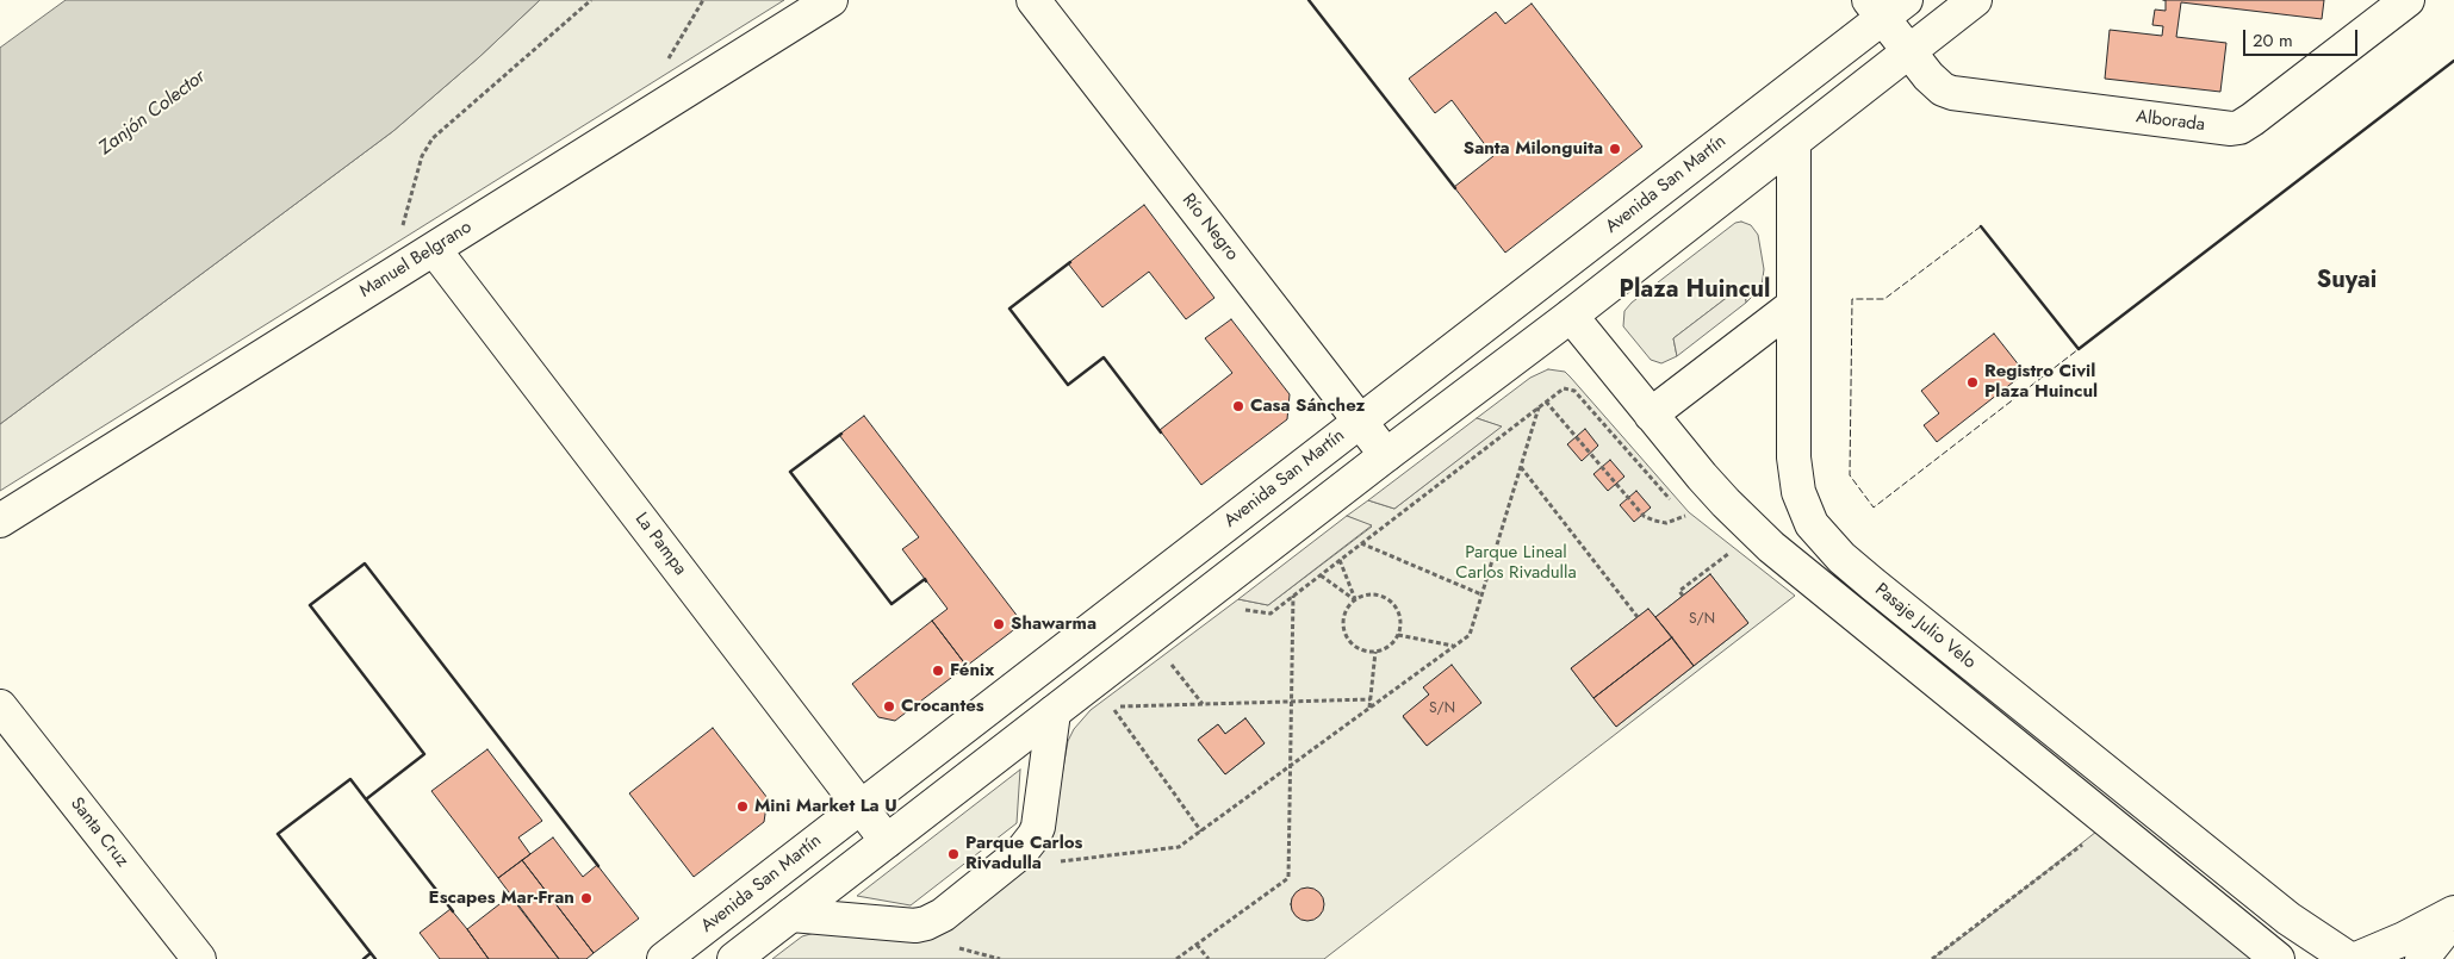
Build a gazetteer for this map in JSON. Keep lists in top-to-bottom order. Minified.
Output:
{"streets":{"main road":["Alborada","Avenida San Martín","Río Negro","Manuel Belgrano","La Pampa","Pasaje Julio Velo","Santa Cruz"]},"crossings":[["Alborada","Avenida San Martín"],["Avenida San Martín","Río Negro"],["Avenida San Martín","La Pampa"],["Manuel Belgrano","La Pampa"]],"districts":["Suyai","Plaza Huincul"],"water":["Zanjón Colector"],"parks":["Parque Lineal Carlos Rivadulla"],"places":["Santa Milonguita","Registro Civil Plaza Huincul","Casa Sánchez","Shawarma","Fénix","Crocantes","Mini Market La U","Parque Carlos Rivadulla","Escapes Mar-Fran"],"house_numbers":["S/N","S/N"],"scale_bar":"20 m"}
